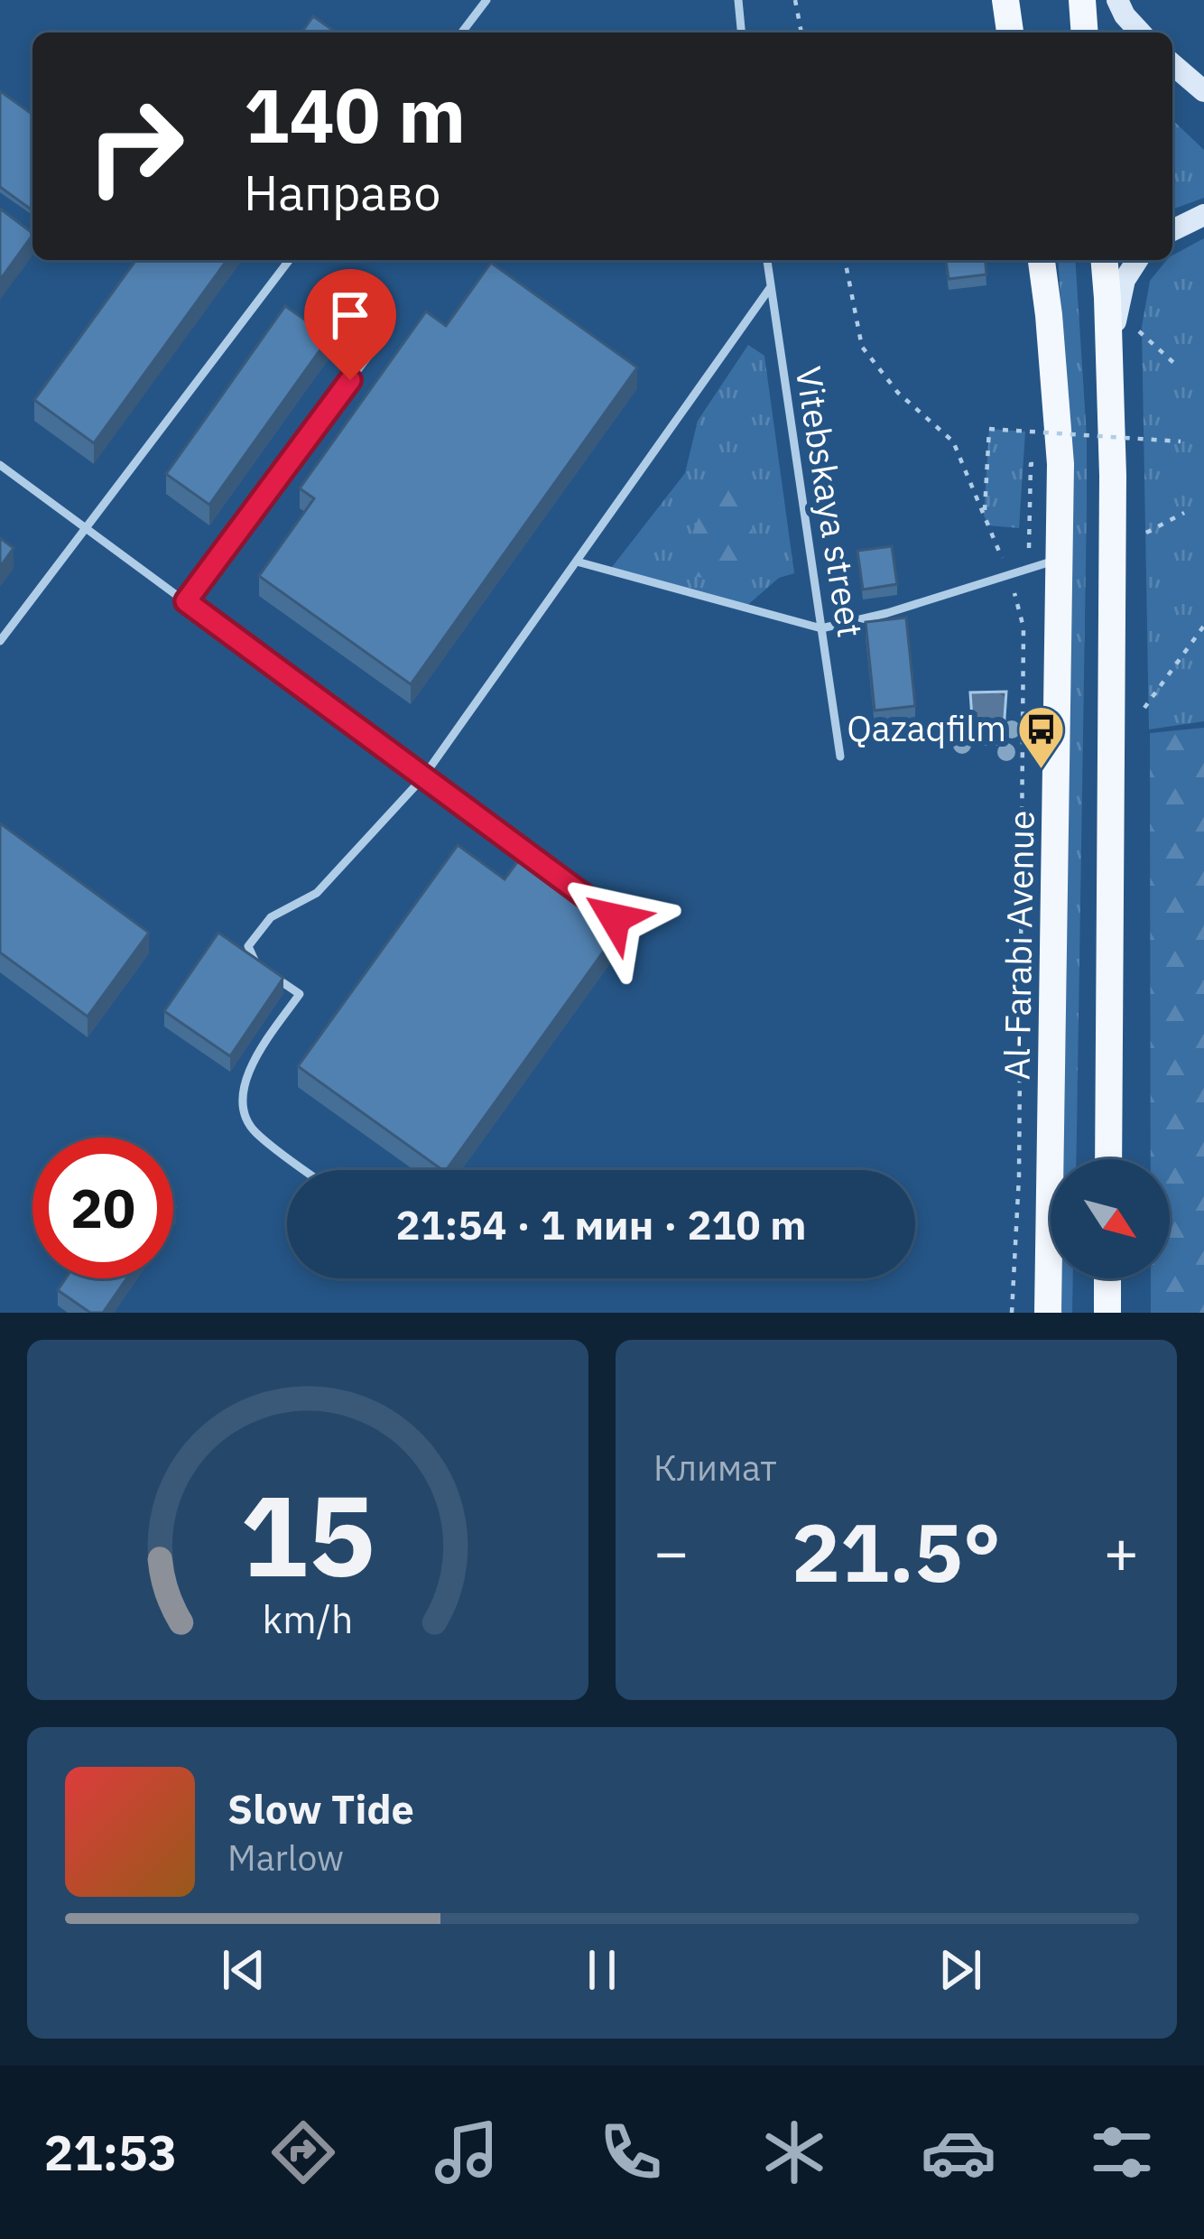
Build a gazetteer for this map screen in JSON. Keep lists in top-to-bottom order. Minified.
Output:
{"streets":{"main road":["Al-Farabi Avenue"],"lane":["Vitebskaya street"]},"places":{"bus stop":["Qazaqfilm"]},"north":"bottom right","page":{"turn":["140 m","Направо"],"limit":"20","trip":"21:54 · 1 мин · 210 m","tile":"Климат","heat":["−","21.5°","+"],"song":["Slow Tide","Marlow"],"tabs":"21:53","gauge":["15","km/h"]}}
